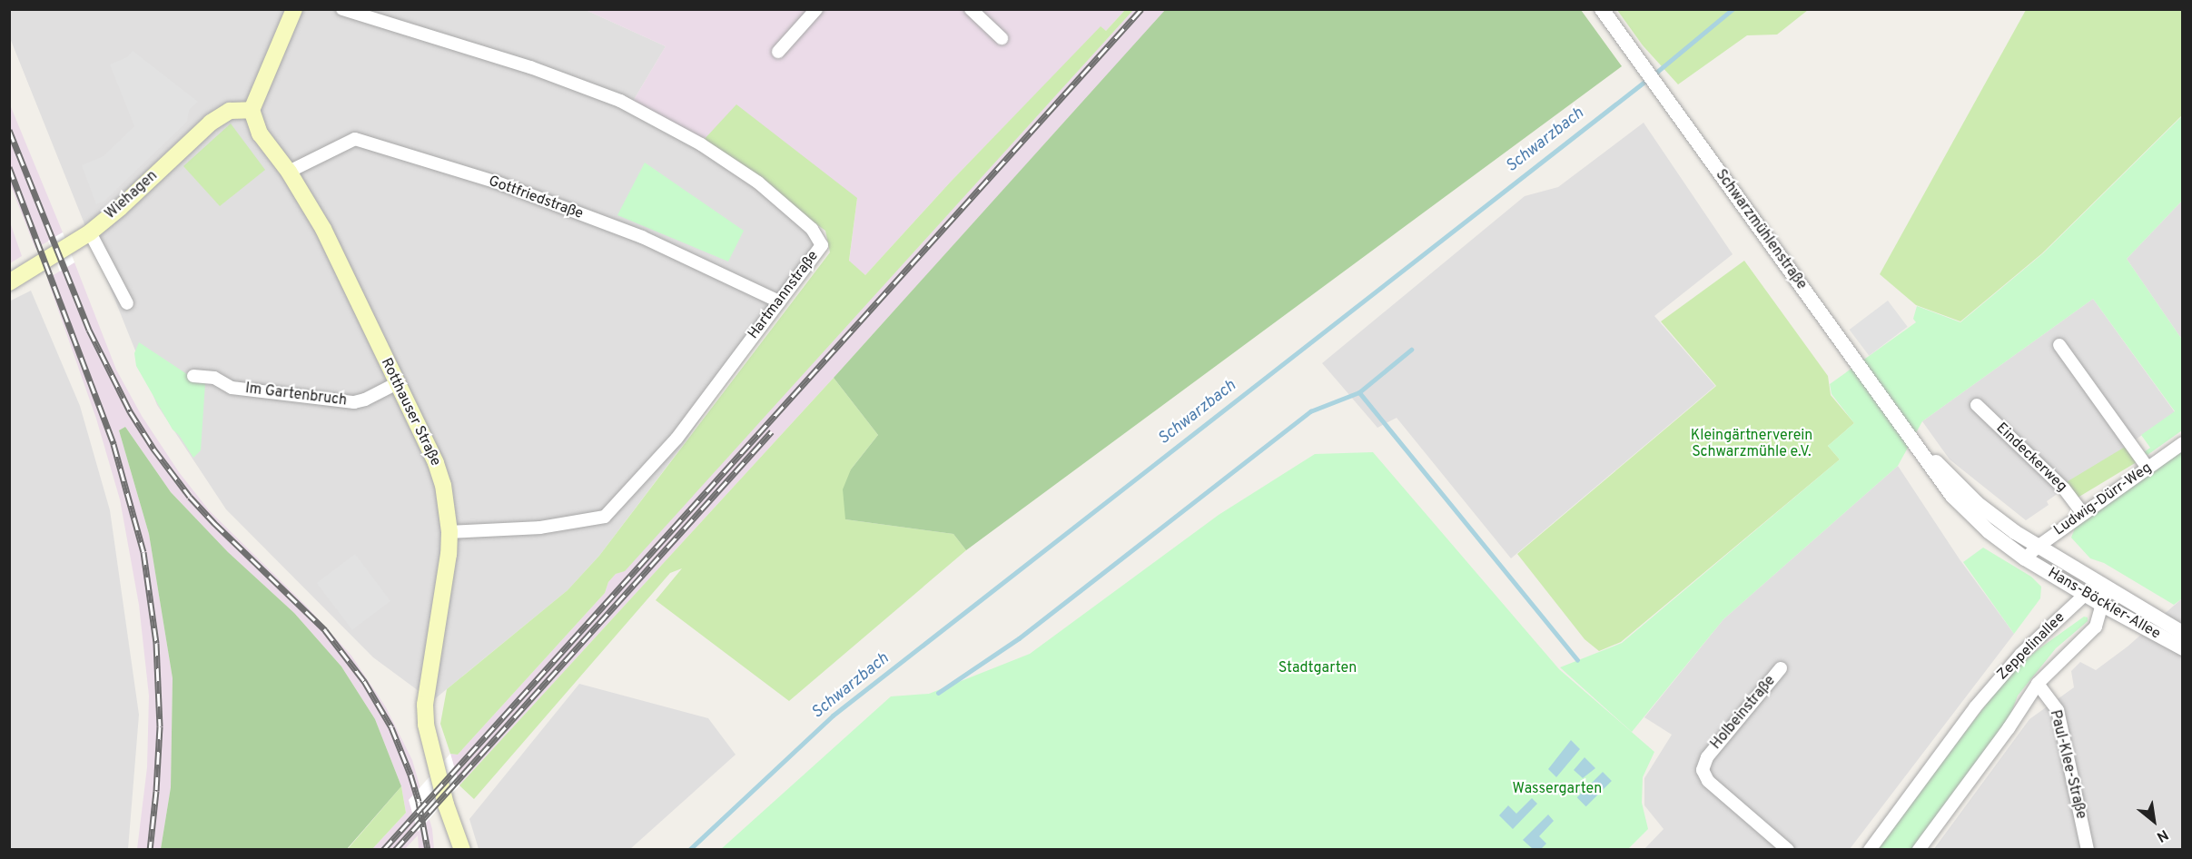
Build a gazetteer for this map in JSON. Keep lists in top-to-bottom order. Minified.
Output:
{"streets":{"main road":["Wiehagen","Rotthauser Straße"],"street":["Gottfriedstraße","Schwarzmühlenstraße","Hartmannstraße","Im Gartenbruch","Eindeckerweg","Ludwig-Dürr-Weg","Hans-Böckler-Allee","Zeppelinallee","Holbeinstraße","Paul-Klee-Straße"]},"crossings":[["Wiehagen","Rotthauser Straße"],["Gottfriedstraße","Hartmannstraße"],["Gottfriedstraße","Rotthauser Straße"],["Schwarzmühlenstraße","Ludwig-Dürr-Weg"],["Schwarzmühlenstraße","Hans-Böckler-Allee"],["Hartmannstraße","Rotthauser Straße"],["Im Gartenbruch","Rotthauser Straße"],["Eindeckerweg","Ludwig-Dürr-Weg"],["Ludwig-Dürr-Weg","Hans-Böckler-Allee"],["Hans-Böckler-Allee","Zeppelinallee"],["Zeppelinallee","Paul-Klee-Straße"]],"water":["Schwarzbach"],"parks":["Kleingärtnerverein Schwarzmühle e.V.","Stadtgarten","Wassergarten"],"north":"bottom right"}
